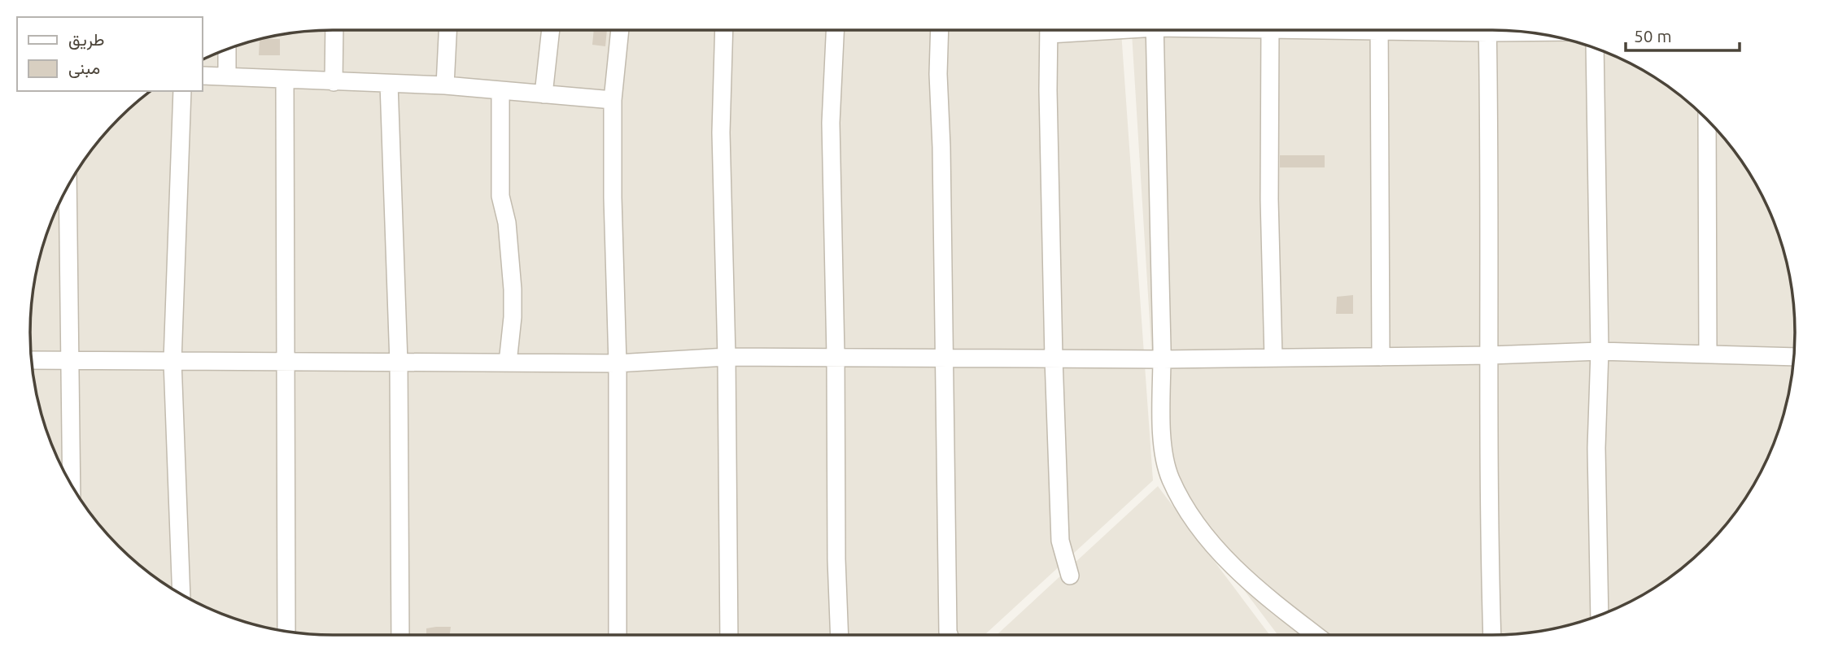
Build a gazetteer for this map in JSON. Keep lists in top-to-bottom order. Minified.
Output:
{"legend":["طريق","مبنى"],"scale_bar":"50 m"}
